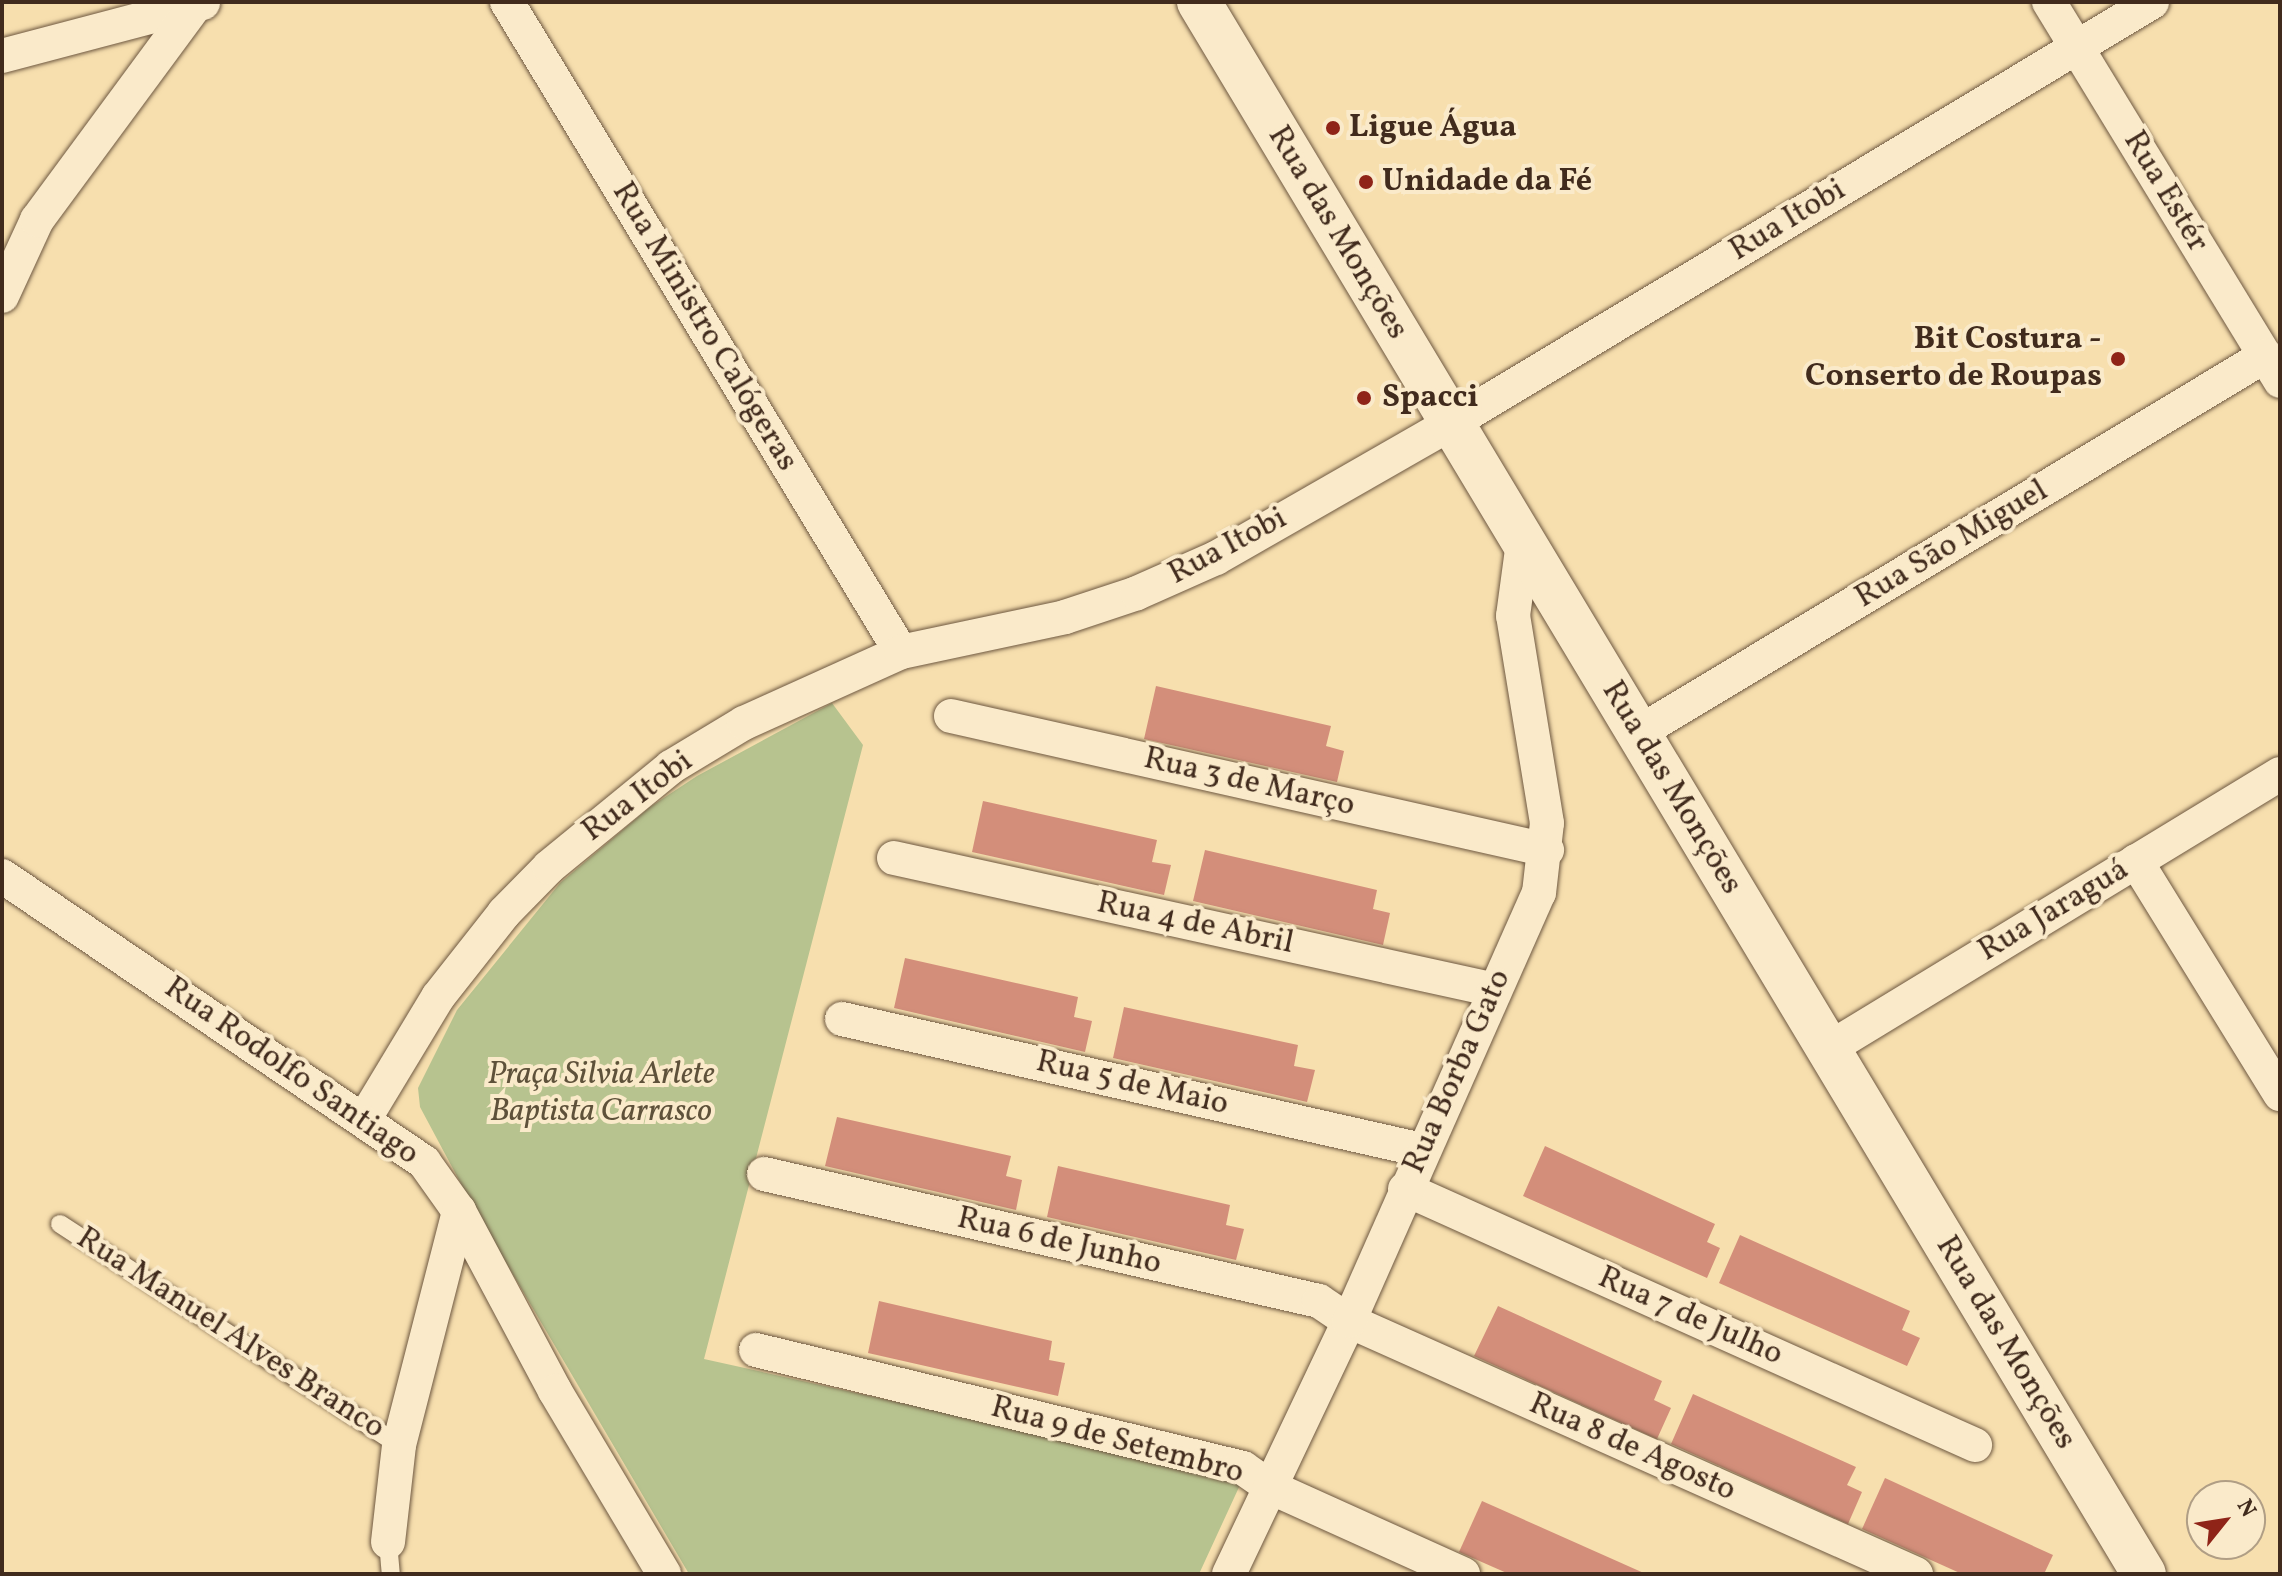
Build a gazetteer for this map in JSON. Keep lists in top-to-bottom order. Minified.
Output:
{"streets":{"street":["Rua Estér","Rua Itobi","Rua das Monções","Rua Ministro Calógeras","Rua São Miguel","Rua 3 de Março","Rua Jaraguá","Rua 4 de Abril","Rua Rodolfo Santiago","Rua Borba Gato","Rua 5 de Maio","Rua 6 de Junho","Rua 7 de Julho","Rua Manuel Alves Branco","Rua 9 de Setembro","Rua 8 de Agosto"]},"crossings":[["Rua Estér","Rua Itobi"],["Rua Estér","Rua São Miguel"],["Rua Itobi","Rua das Monções"],["Rua Itobi","Rua Ministro Calógeras"],["Rua Itobi","Rua Rodolfo Santiago"],["Rua das Monções","Rua São Miguel"],["Rua das Monções","Rua Jaraguá"],["Rua das Monções","Rua Borba Gato"],["Rua 3 de Março","Rua Borba Gato"],["Rua 4 de Abril","Rua Borba Gato"],["Rua Rodolfo Santiago","Rua Manuel Alves Branco"],["Rua Borba Gato","Rua 5 de Maio"],["Rua Borba Gato","Rua 6 de Junho"],["Rua Borba Gato","Rua 7 de Julho"],["Rua Borba Gato","Rua 9 de Setembro"],["Rua Borba Gato","Rua 8 de Agosto"],["Rua 6 de Junho","Rua 8 de Agosto"]],"parks":["Praça Silvia Arlete Baptista Carrasco"],"places":["Ligue Água","Unidade da Fé","Bit Costura - Conserto de Roupas","Spacci"],"north":"top right"}
